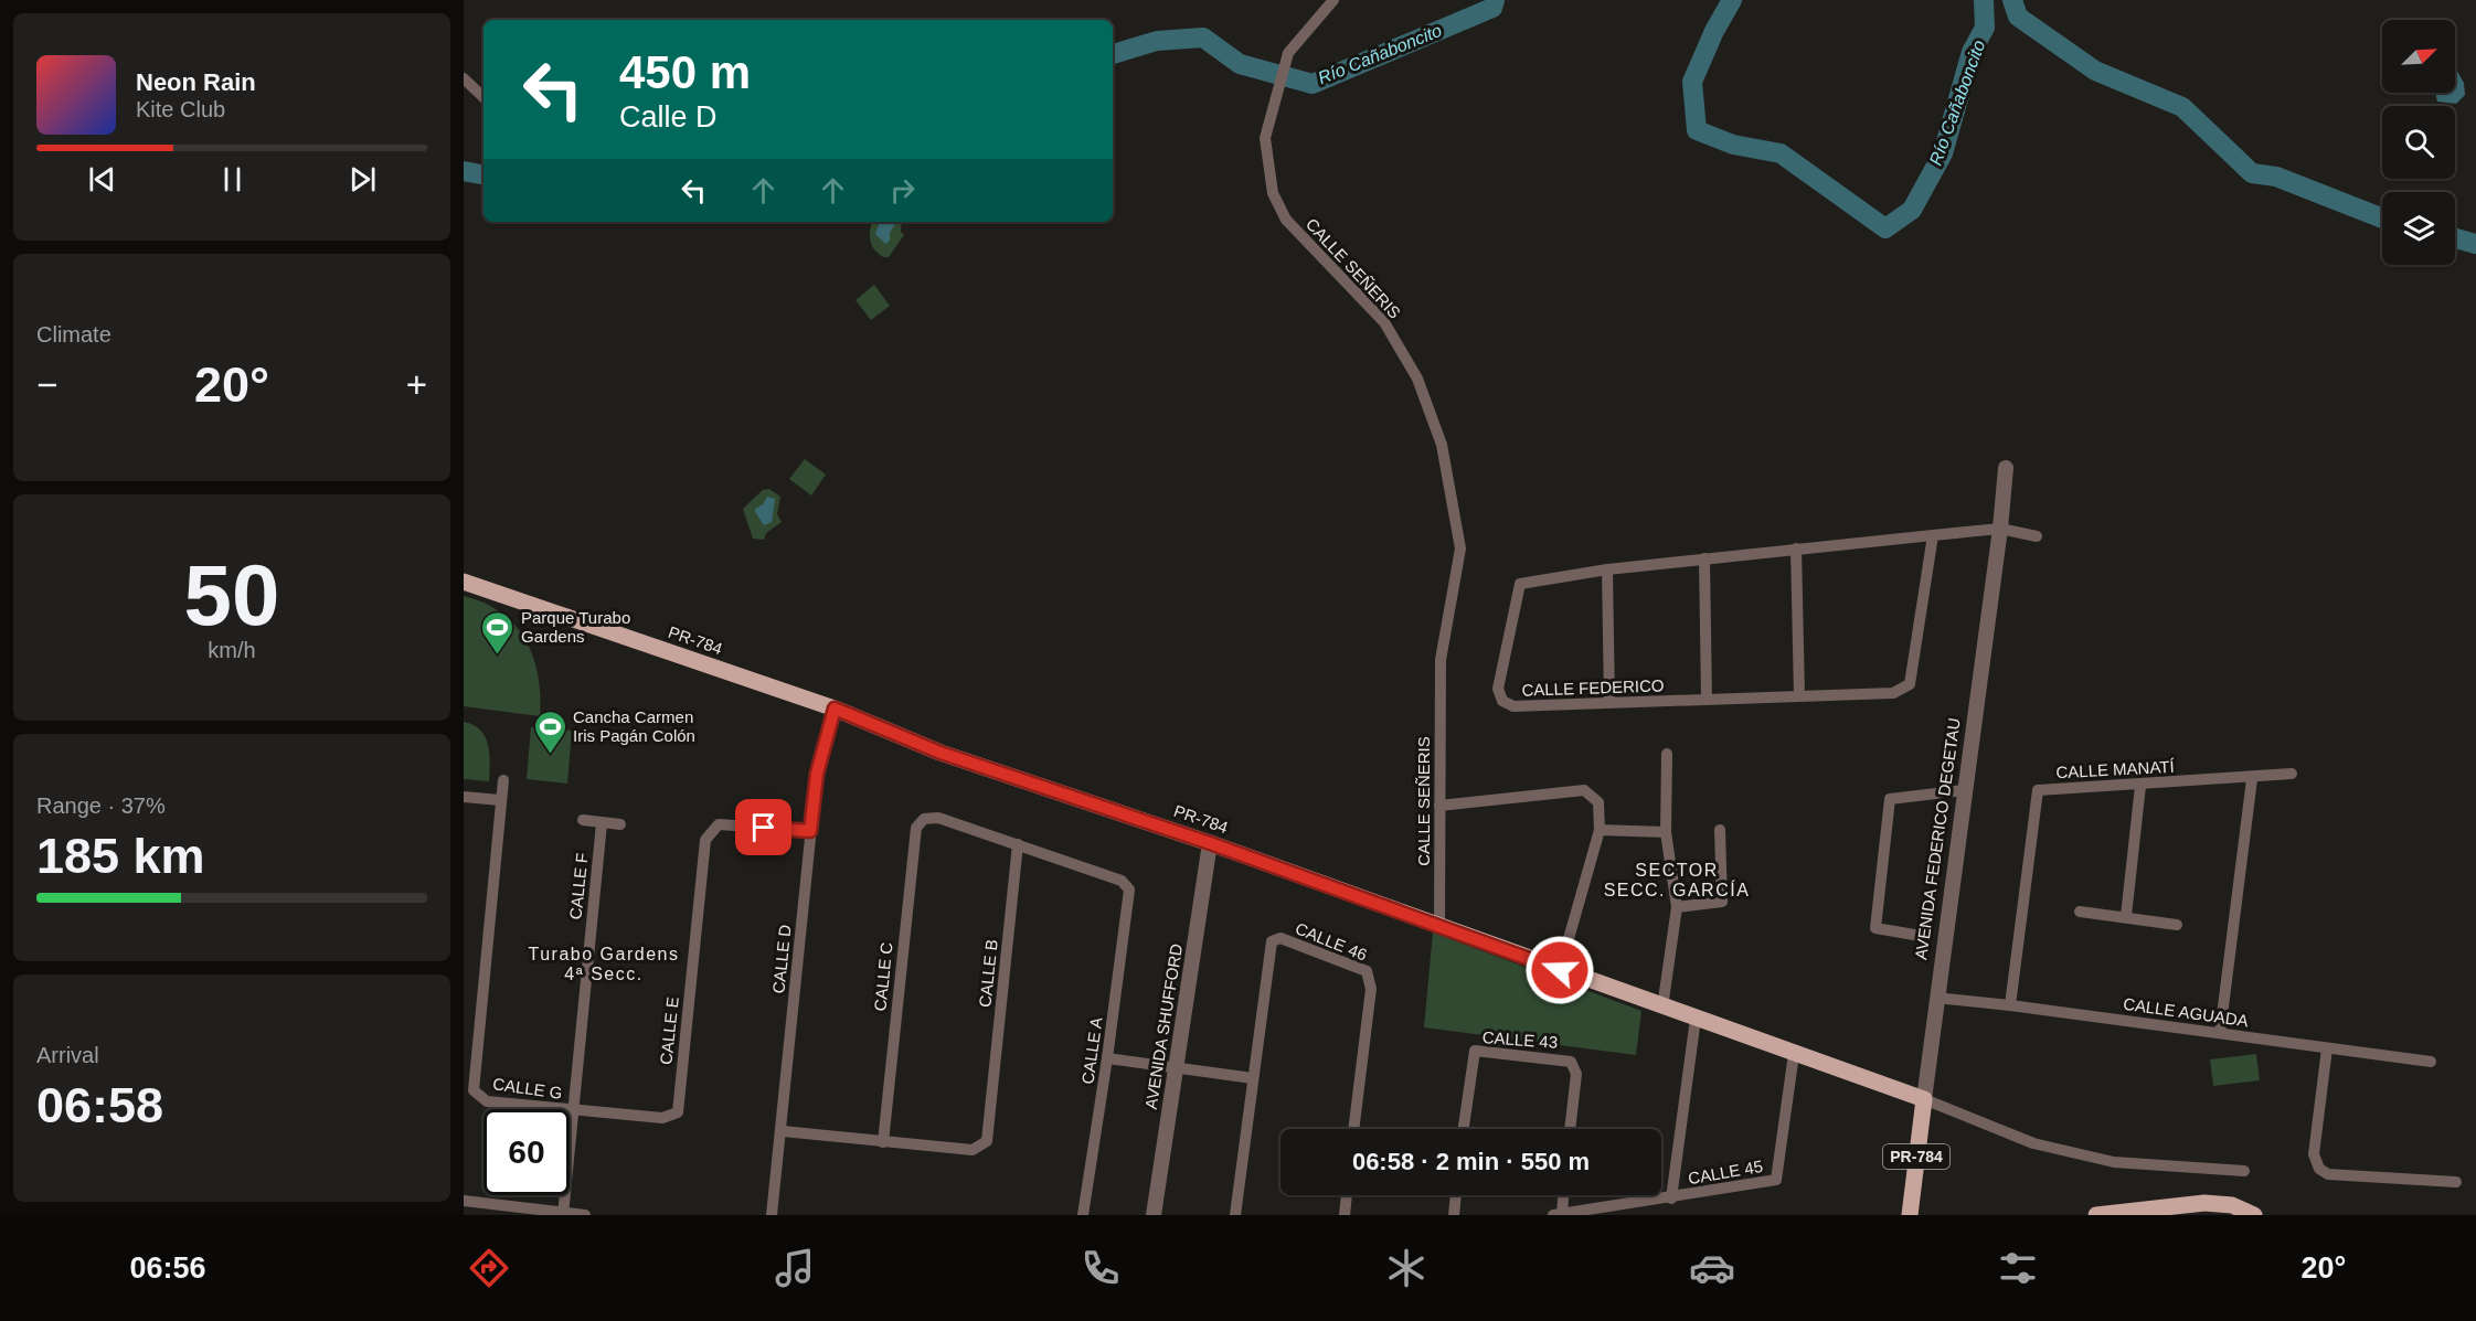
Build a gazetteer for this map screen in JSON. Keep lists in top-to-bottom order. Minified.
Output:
{"streets":{"main road":["PR-784","AVENIDA FEDERICO DEGETAU"],"street":["CALLE SEÑERIS","CALLE FEDERICO","CALLE MANATÍ","CALLE F","CALLE 46","CALLE D","CALLE B","CALLE C","CALLE AGUADA","AVENIDA SHUFFORD","CALLE E","CALLE 43","CALLE A","CALLE G","CALLE 45"]},"crossings":[["CALLE SEÑERIS","PR-784"],["PR-784","AVENIDA FEDERICO DEGETAU"],["PR-784","CALLE D"],["PR-784","AVENIDA SHUFFORD"],["PR-784","CALLE 45"],["CALLE FEDERICO","AVENIDA FEDERICO DEGETAU"],["CALLE MANATÍ","CALLE AGUADA"],["AVENIDA FEDERICO DEGETAU","CALLE AGUADA"],["CALLE F","CALLE E"],["CALLE F","CALLE G"],["CALLE D","CALLE E"],["CALLE B","CALLE C"],["CALLE B","CALLE A"],["CALLE C","CALLE A"],["CALLE E","CALLE G"]],"districts":["SECTOR SECC. GARCÍA","Turabo Gardens 4ª Secc."],"water":["Río Cañaboncito"],"places":{"sports":["Parque Turabo Gardens","Cancha Carmen Iris Pagán Colón"]},"north":"top right","page":{"turn":["450 m","Calle D"],"song":["Neon Rain","Kite Club"],"tile":["Climate",["50","km/h"],["Range · 37%","185 km"],["Arrival","06:58"]],"heat":["−","20°","+"],"limit":"60","trip":"06:58 · 2 min · 550 m","tabs":["06:56","20°"]}}
